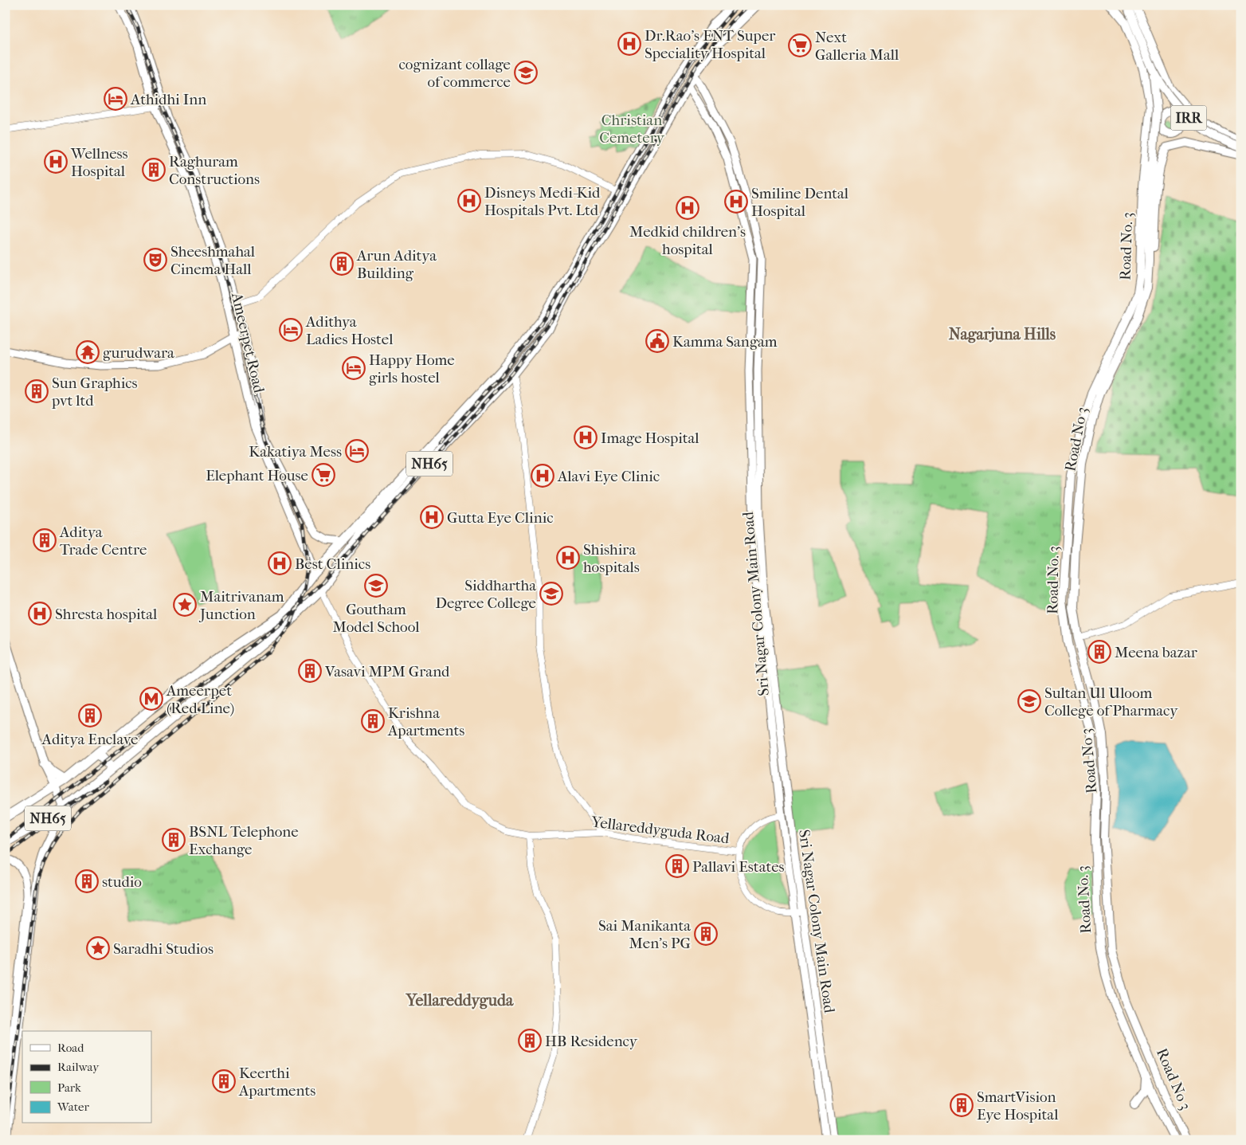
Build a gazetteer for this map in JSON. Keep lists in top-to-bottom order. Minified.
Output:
{"streets":{"highway":["NH65"],"main road":["IRR","Road No. 3","Ameerpet Road","Road No 3","Sri Nagar Colony Main Road"],"street":["Yellareddyguda Road"]},"crossings":[["Road No. 3","Road No 3"],["Ameerpet Road","NH65"],["NH65","Sri Nagar Colony Main Road"],["NH65","Yellareddyguda Road"]],"districts":["Nagarjuna Hills","Yellareddyguda"],"parks":["Christian Cemetery"],"places":{"hospital":["Dr.Rao's ENT Super Speciality Hospital","Wellness Hospital","Disneys Medi-Kid Hospitals Pvt. Ltd","Smiline Dental Hospital","Medkid children's hospital","Image Hospital","Alavi Eye Clinic","Gutta Eye Clinic","Shishira hospitals","Best Clinics","Shresta hospital"],"supermarket":["Next Galleria Mall","Elephant House"],"school or university":["cognizant collage of commerce","Goutham Model School","Siddhartha Degree College","Sultan Ul Uloom College of Pharmacy"],"hotel":["Athidhi Inn","Adithya Ladies Hostel","Happy Home girls hostel","Kakatiya Mess"],"building":["Raghuram Constructions","Arun Aditya Building","Sun Graphics pvt ltd","Aditya Trade Centre","Meena bazar","Vasavi MPM Grand","Aditya Enclave","Krishna Apartments","BSNL Telephone Exchange","Pallavi Estates","studio","Sai Manikanta Men's PG","HB Residency","Keerthi Apartments","SmartVision Eye Hospital"],"theatre":["Sheeshmahal Cinema Hall"],"public building":["Kamma Sangam"],"temple":["gurudwara"],"place":["Maitrivanam Junction","Saradhi Studios"],"metro station":["Ameerpet (Red Line)"]},"legend":["Road","Railway","Park","Water"]}
